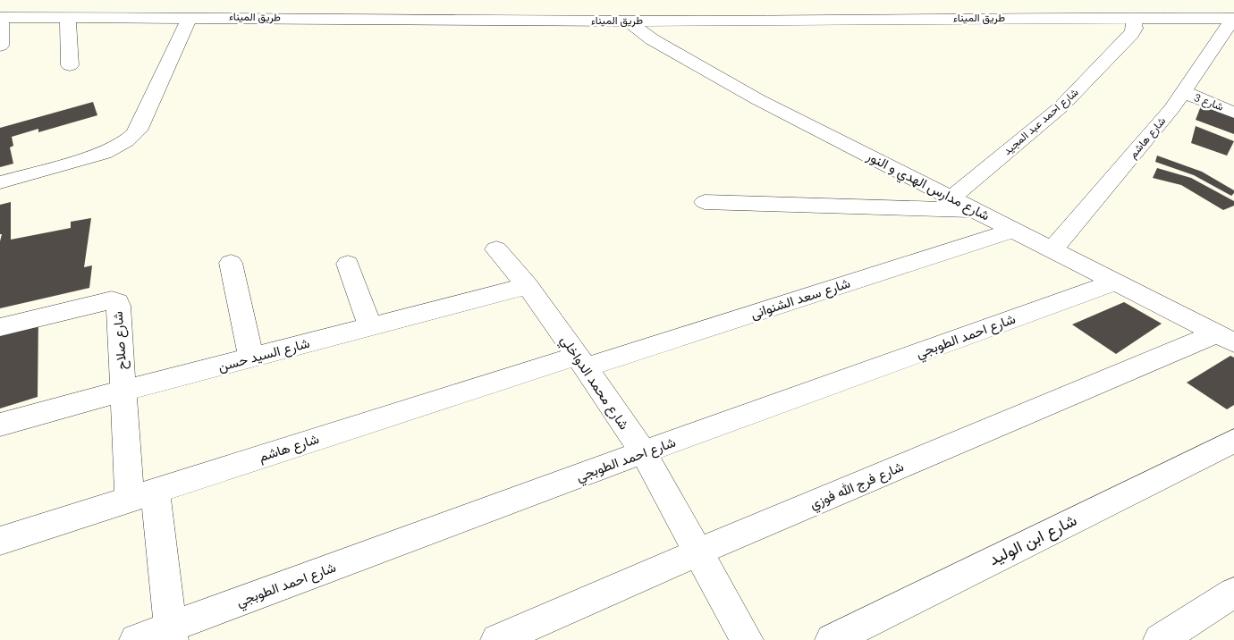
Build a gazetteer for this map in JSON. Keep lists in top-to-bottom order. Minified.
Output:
{"streets":{"street":["طريق الميناء","شارع 3","شارع احمد عبد المجيد","شارع هاشم","شارع مدارس الهدي و النور","شارع سعد الشنوانى","شارع احمد الطوبجي","شارع صلاح","شارع السيد حسن","شارع محمد الدواخلي","شارع فرج الله فوزي","شارع ابن الوليد"]},"crossings":[["طريق الميناء","شارع احمد عبد المجيد"],["طريق الميناء","شارع هاشم"],["طريق الميناء","شارع مدارس الهدي و النور"],["شارع 3","شارع هاشم"],["شارع احمد عبد المجيد","شارع مدارس الهدي و النور"],["شارع هاشم","شارع مدارس الهدي و النور"],["شارع هاشم","شارع سعد الشنوانى"],["شارع هاشم","شارع صلاح"],["شارع هاشم","شارع محمد الدواخلي"],["شارع مدارس الهدي و النور","شارع سعد الشنوانى"],["شارع مدارس الهدي و النور","شارع احمد الطوبجي"],["شارع مدارس الهدي و النور","شارع فرج الله فوزي"],["شارع سعد الشنوانى","شارع محمد الدواخلي"],["شارع احمد الطوبجي","شارع صلاح"],["شارع احمد الطوبجي","شارع محمد الدواخلي"],["شارع صلاح","شارع السيد حسن"],["شارع السيد حسن","شارع محمد الدواخلي"],["شارع محمد الدواخلي","شارع فرج الله فوزي"]]}
